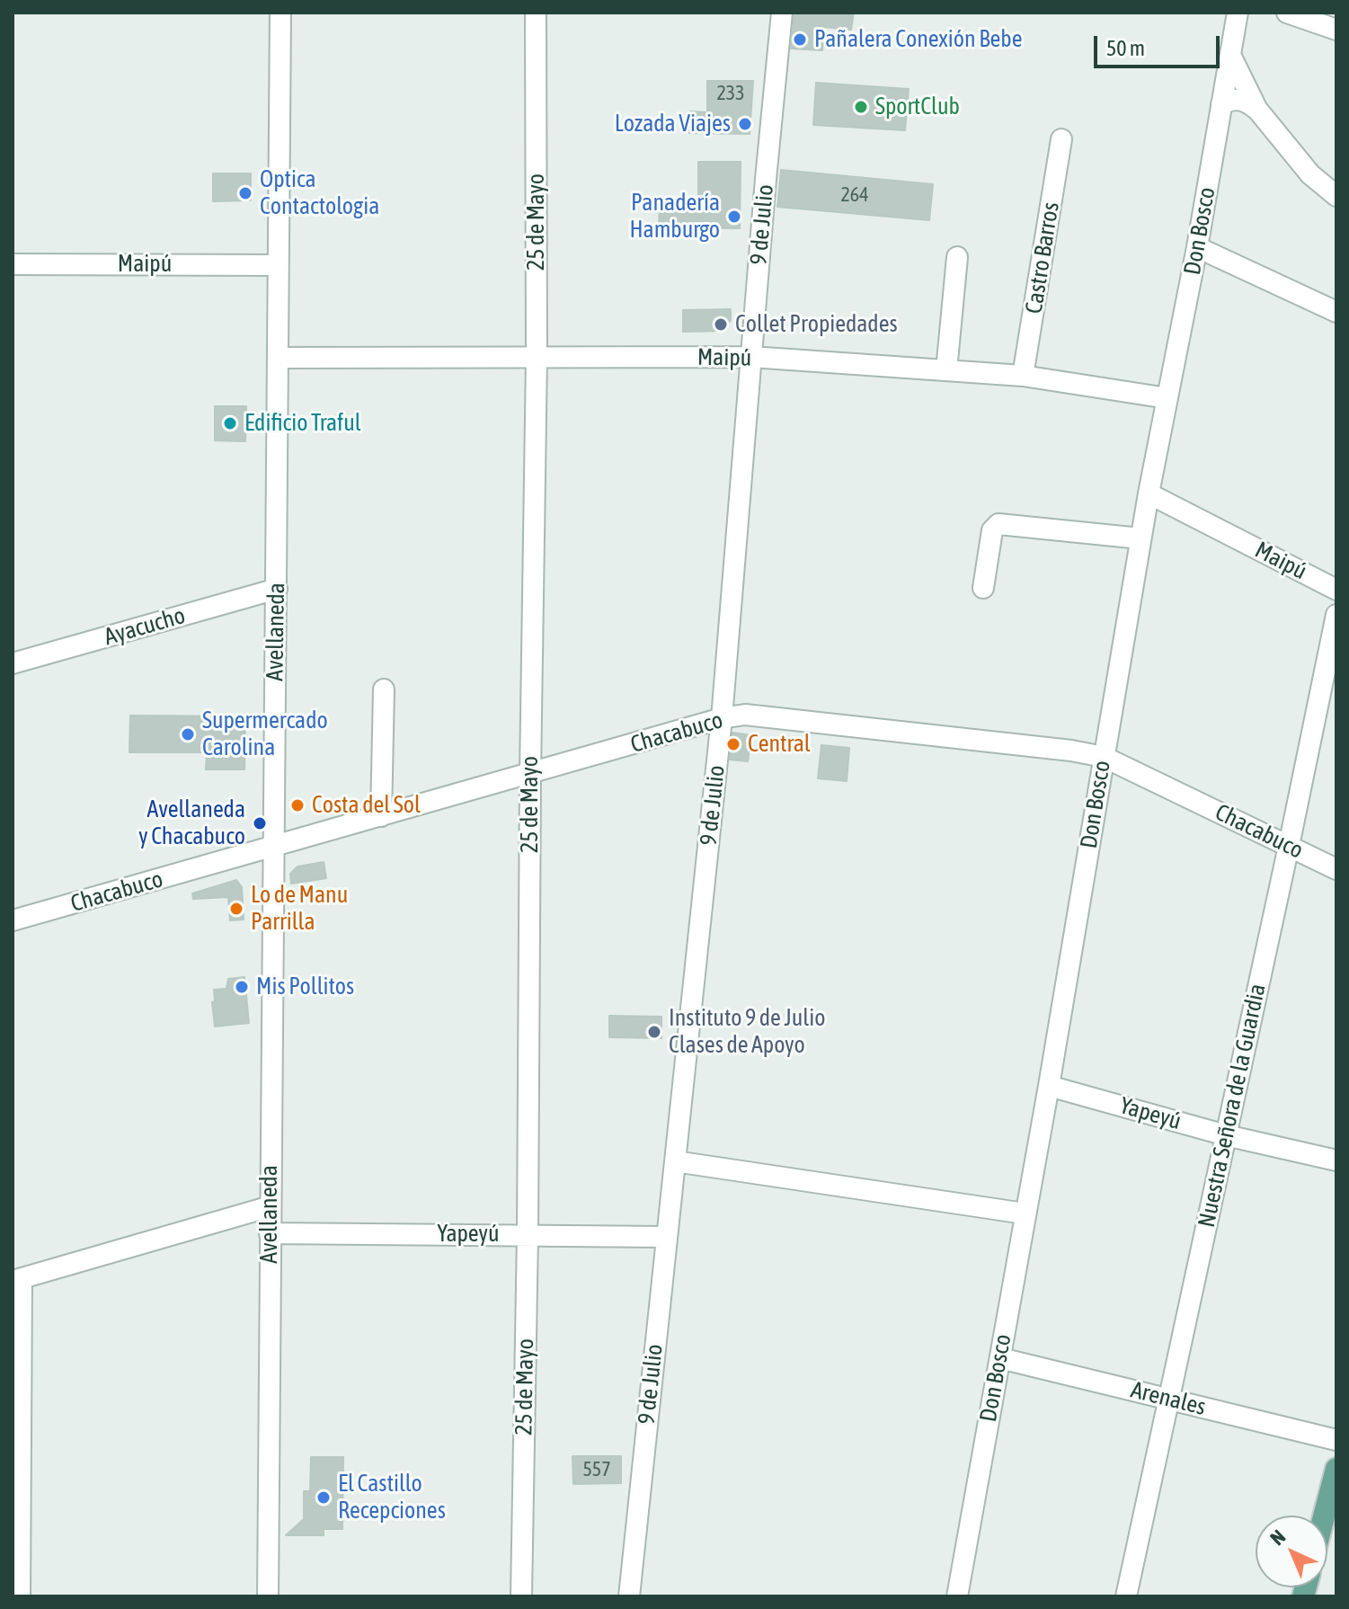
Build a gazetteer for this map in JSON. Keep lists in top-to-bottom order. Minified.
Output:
{"streets":{"street":["25 de Mayo","9 de Julio","Don Bosco","Castro Barros","Maipú","Ayacucho","Avellaneda","Chacabuco","Nuestra Señora de la Guardia","Yapeyú","Arenales"]},"crossings":[["25 de Mayo","Maipú"],["25 de Mayo","Chacabuco"],["25 de Mayo","Yapeyú"],["9 de Julio","Maipú"],["9 de Julio","Chacabuco"],["9 de Julio","Yapeyú"],["Don Bosco","Maipú"],["Don Bosco","Chacabuco"],["Don Bosco","Yapeyú"],["Don Bosco","Arenales"],["Castro Barros","Maipú"],["Maipú","Avellaneda"],["Ayacucho","Avellaneda"],["Avellaneda","Chacabuco"],["Avellaneda","Yapeyú"],["Chacabuco","Nuestra Señora de la Guardia"],["Nuestra Señora de la Guardia","Yapeyú"],["Nuestra Señora de la Guardia","Arenales"]],"places":["Pañalera Conexión Bebe","SportClub","Lozada Viajes","Optica Contactologia","Panadería Hamburgo","Collet Propiedades","Edificio Traful","Supermercado Carolina","Central","Costa del Sol","Avellaneda y Chacabuco","Lo de Manu Parrilla","Mis Pollitos","Instituto 9 de Julio Clases de Apoyo","El Castillo Recepciones"],"house_numbers":["233","264","557"],"scale_bar":"50 m","north":"top left"}
